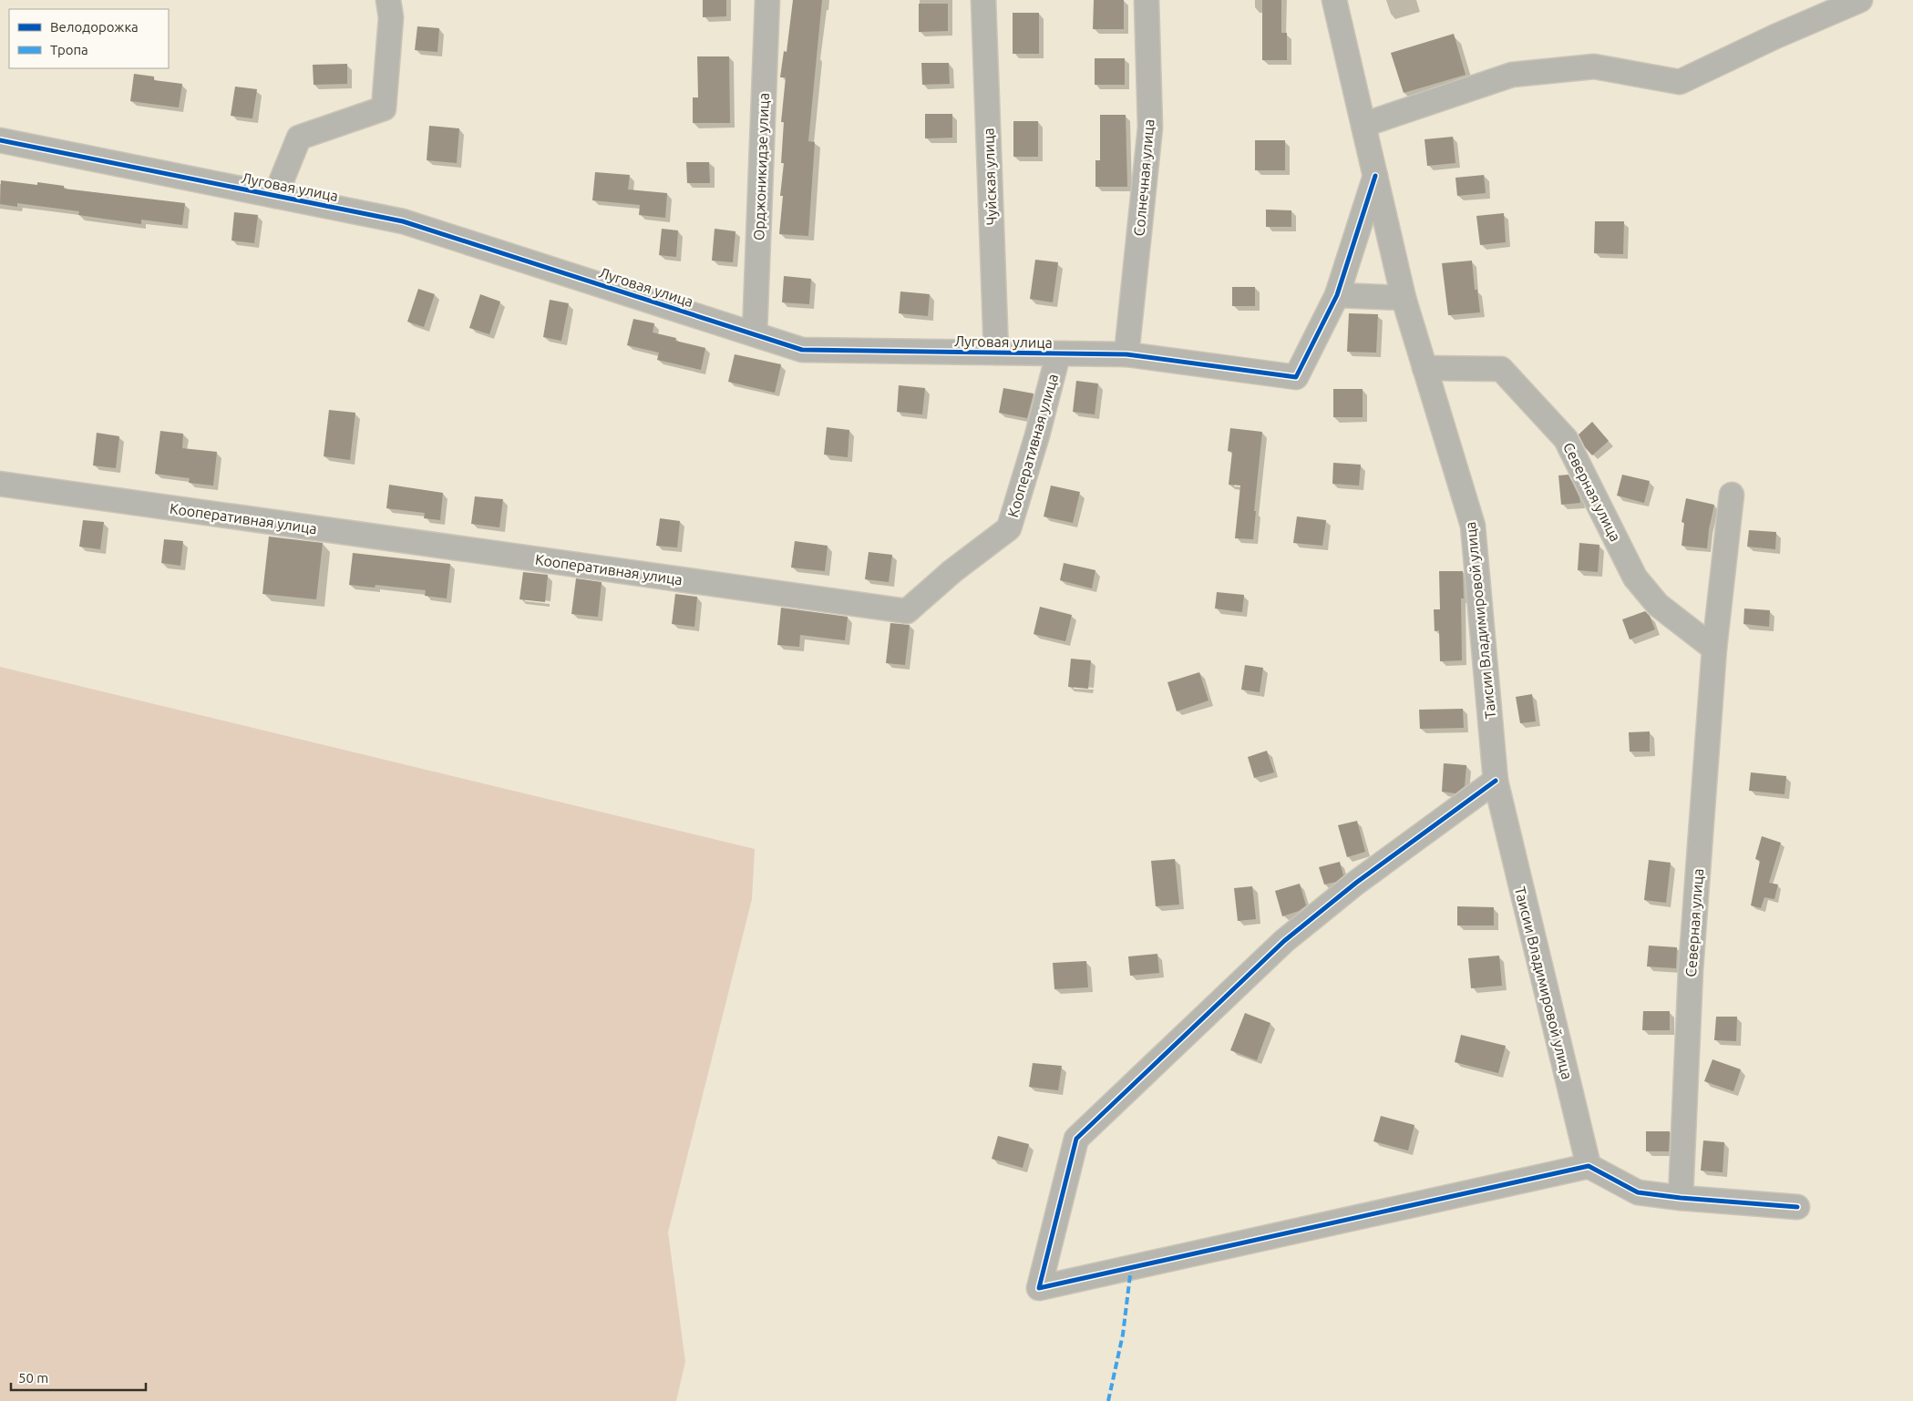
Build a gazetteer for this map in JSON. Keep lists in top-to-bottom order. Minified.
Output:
{"streets":{"street":["Орджоникидзе улица","Чуйская улица","Солнечная улица","Луговая улица","Кооперативная улица","Северная улица","Таисии Владимировой улица"]},"crossings":[["Орджоникидзе улица","Луговая улица"],["Чуйская улица","Луговая улица"],["Солнечная улица","Луговая улица"],["Луговая улица","Кооперативная улица"],["Северная улица","Таисии Владимировой улица"]],"legend":["Велодорожка","Тропа"],"scale_bar":"50 m"}
